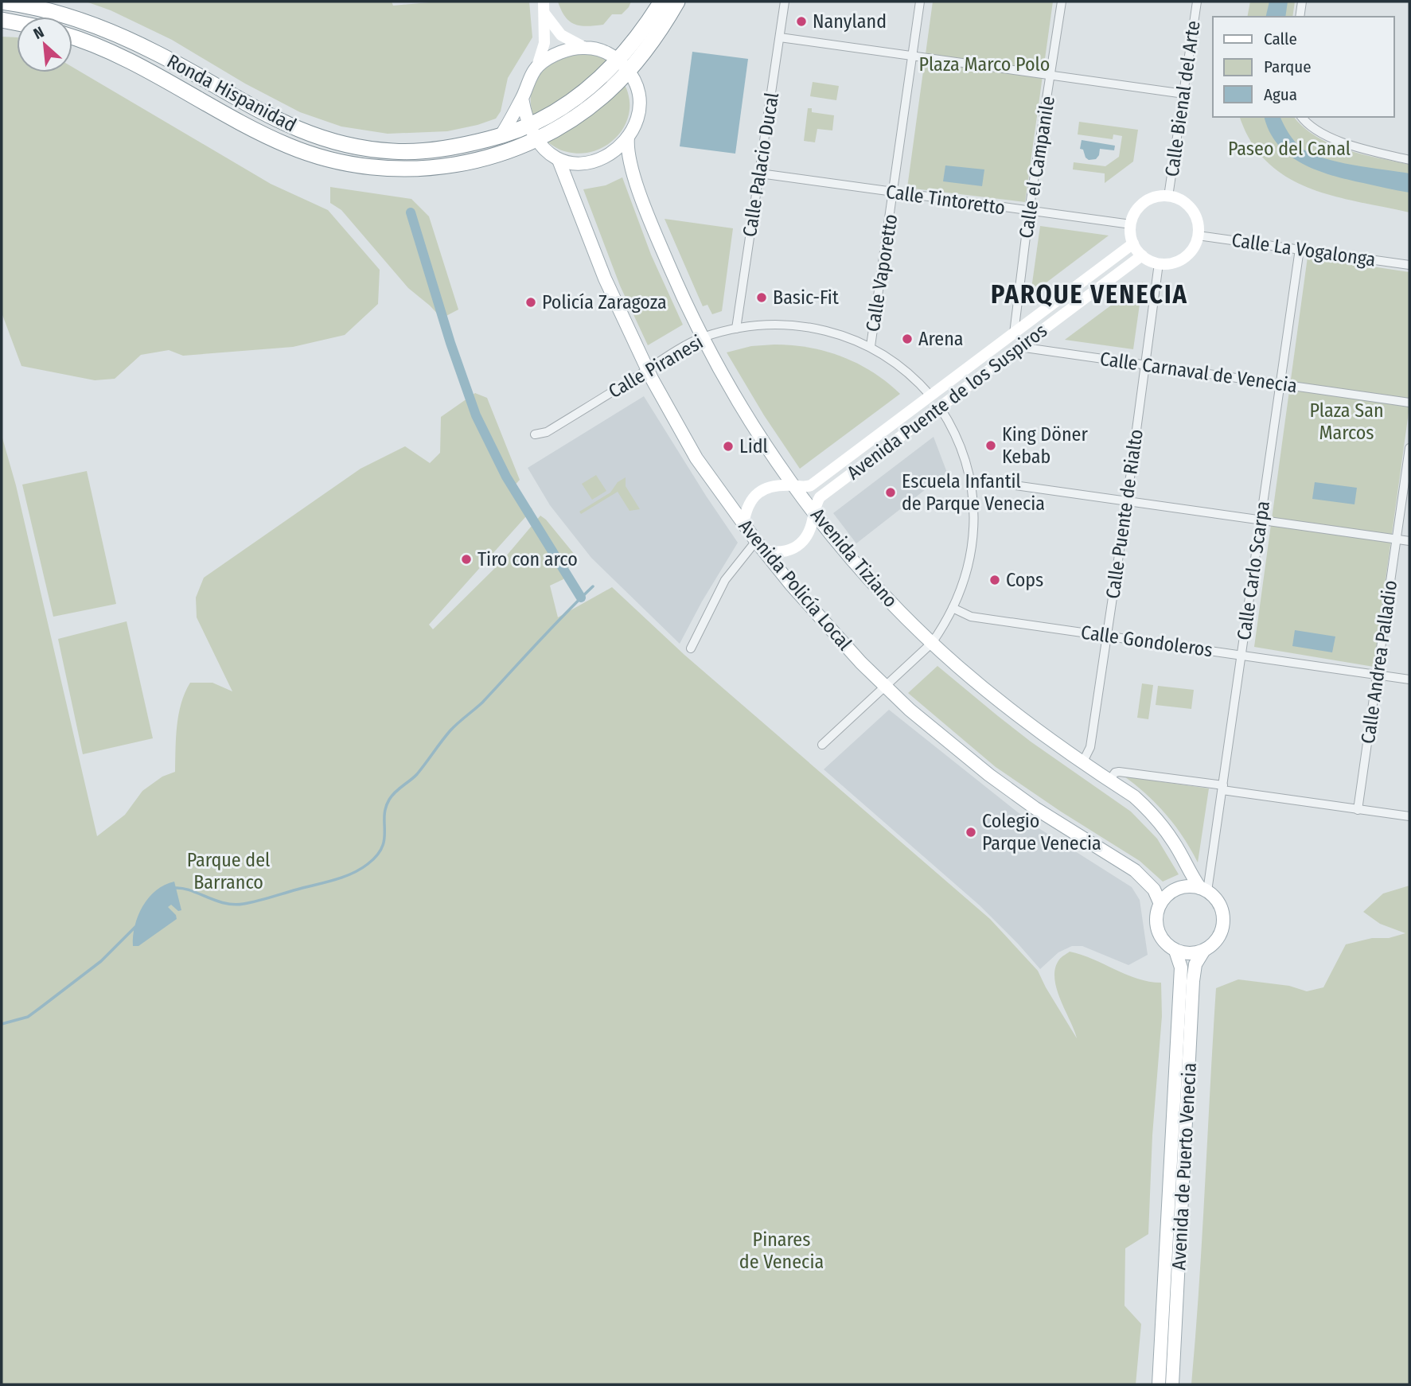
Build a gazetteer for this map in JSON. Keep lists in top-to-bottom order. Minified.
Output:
{"streets":{"highway":["Ronda Hispanidad"],"main road":["Avenida Tiziano","Avenida Policía Local","Avenida de Puerto Venecia"],"street":["Calle Bienal del Arte","Calle Palacio Ducal","Calle el Campanile","Calle Tintoretto","Calle La Vogalonga","Calle Vaporetto","Calle Piranesi","Calle Carnaval de Venecia","Avenida Puente de los Suspiros","Calle Puente de Rialto","Calle Carlo Scarpa","Calle Gondoleros","Calle Andrea Palladio"]},"crossings":[["Calle Bienal del Arte","Calle Tintoretto"],["Calle Bienal del Arte","Calle La Vogalonga"],["Calle Bienal del Arte","Avenida Puente de los Suspiros"],["Calle Bienal del Arte","Calle Puente de Rialto"],["Calle Palacio Ducal","Calle Tintoretto"],["Calle Palacio Ducal","Calle Piranesi"],["Calle el Campanile","Calle Tintoretto"],["Calle el Campanile","Avenida Puente de los Suspiros"],["Calle Tintoretto","Calle La Vogalonga"],["Calle Tintoretto","Calle Vaporetto"],["Calle Tintoretto","Avenida Puente de los Suspiros"],["Calle Tintoretto","Calle Puente de Rialto"],["Calle La Vogalonga","Avenida Puente de los Suspiros"],["Calle La Vogalonga","Calle Puente de Rialto"],["Calle La Vogalonga","Calle Carlo Scarpa"],["Calle Vaporetto","Calle Piranesi"],["Calle Piranesi","Avenida Puente de los Suspiros"],["Calle Piranesi","Avenida Tiziano"],["Calle Piranesi","Avenida Policía Local"],["Calle Carnaval de Venecia","Avenida Puente de los Suspiros"],["Calle Carnaval de Venecia","Calle Puente de Rialto"],["Calle Carnaval de Venecia","Calle Carlo Scarpa"],["Avenida Puente de los Suspiros","Calle Puente de Rialto"],["Avenida Puente de los Suspiros","Avenida Tiziano"],["Avenida Puente de los Suspiros","Avenida Policía Local"],["Calle Puente de Rialto","Avenida Tiziano"],["Calle Puente de Rialto","Calle Gondoleros"],["Avenida Tiziano","Calle Carlo Scarpa"],["Avenida Tiziano","Avenida Policía Local"],["Avenida Tiziano","Avenida de Puerto Venecia"],["Calle Carlo Scarpa","Avenida Policía Local"],["Calle Carlo Scarpa","Calle Gondoleros"],["Calle Carlo Scarpa","Avenida de Puerto Venecia"],["Avenida Policía Local","Avenida de Puerto Venecia"],["Calle Gondoleros","Calle Andrea Palladio"]],"districts":["PARQUE VENECIA"],"parks":["Plaza Marco Polo","Paseo del Canal","Plaza San Marcos","Parque del Barranco","Pinares de Venecia"],"places":["Nanyland","Basic-Fit","Policía Zaragoza","Arena","King Döner Kebab","Lidl","Escuela Infantil de Parque Venecia","Tiro con arco","Cops","Colegio Parque Venecia"],"legend":["Calle","Parque","Agua"],"north":"top left"}
